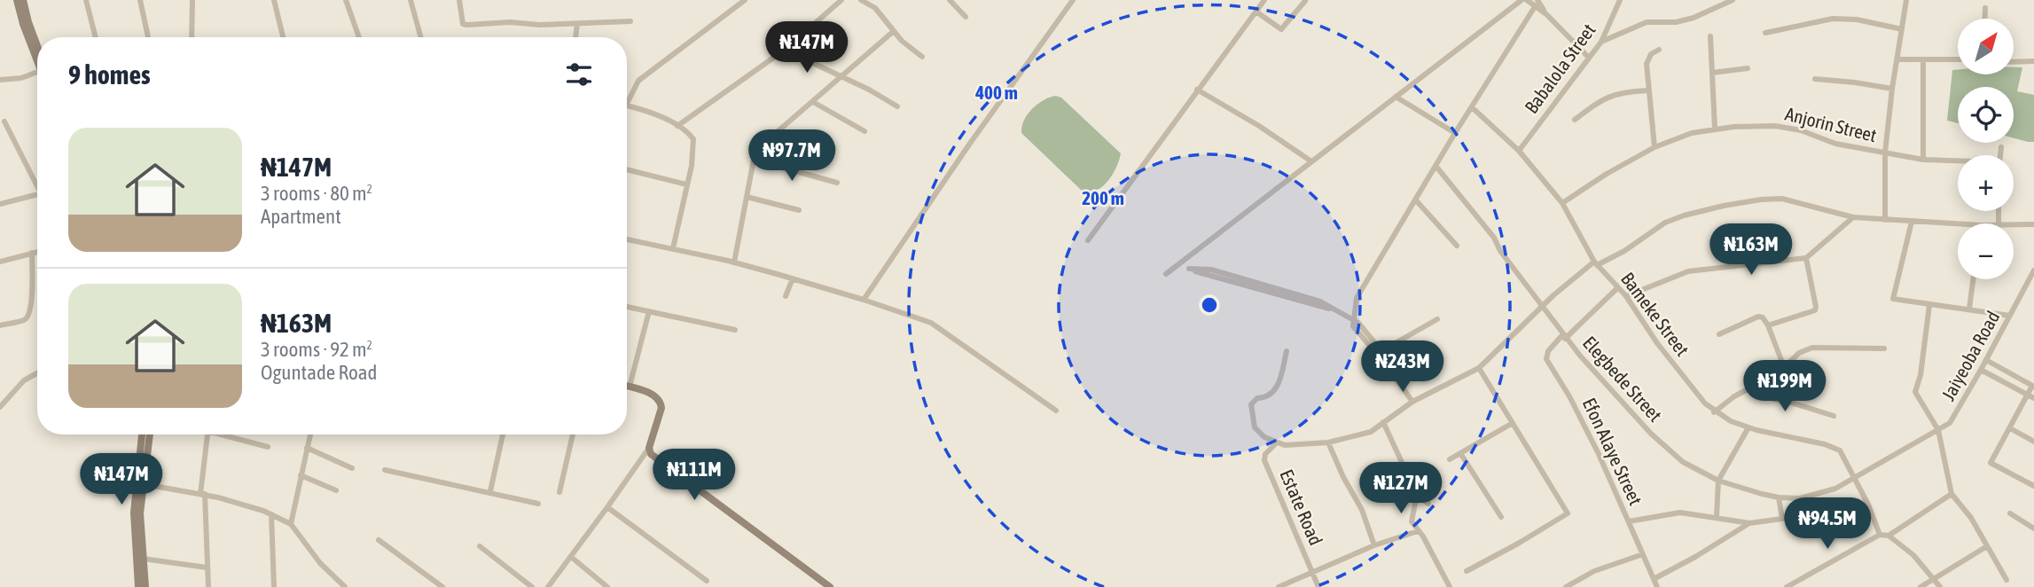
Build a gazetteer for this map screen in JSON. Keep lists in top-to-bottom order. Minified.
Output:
{"streets":{"street":["Babalola Street","Anjorin Street","Bameke Street","Jaiyeoba Road","Elegbede Street","Efon Alaye Street","Estate Road"]},"crossings":[["Babalola Street","Bameke Street"],["Anjorin Street","Bameke Street"],["Bameke Street","Jaiyeoba Road"],["Bameke Street","Elegbede Street"],["Jaiyeoba Road","Elegbede Street"],["Elegbede Street","Efon Alaye Street"]],"north":"top right","page":{"map_buttons":["+","−"],"price":["₦147M","₦97.7M","₦163M","₦243M","₦199M","₦111M","₦147M","₦127M","₦94.5M"],"heading":"9 homes","list":[{"name":"₦147M","note":"3 rooms · 80 m² · Apartment"},{"name":"₦163M","note":"3 rooms · 92 m² · Oguntade Road"}]},"rings":["400 m","200 m"]}
